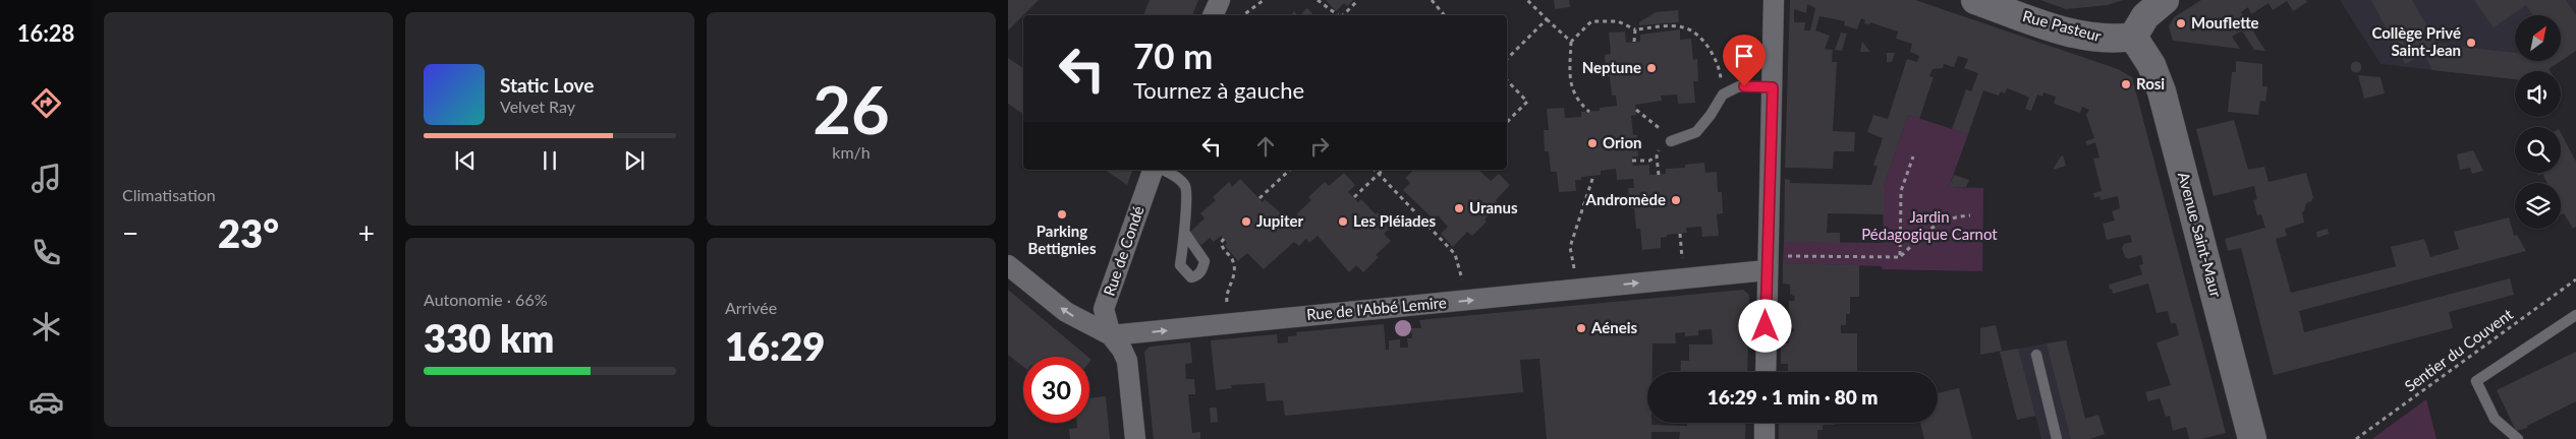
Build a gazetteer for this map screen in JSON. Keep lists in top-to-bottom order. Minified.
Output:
{"streets":{"street":["Rue Pasteur","Avenue Saint-Maur","Rue de Condé","Rue de l'Abbé Lemire"],"path":["Sentier du Couvent"]},"crossings":[["Rue Pasteur","Avenue Saint-Maur"],["Rue de Condé","Rue de l'Abbé Lemire"]],"one_way":["Rue de l'Abbé Lemire"],"parks":["Jardin Pédagogique Carnot"],"places":["Mouflette","Collège Privé Saint-Jean","Neptune","Rosi","Orion","Andromède","Uranus","Parking Bettignies","Jupiter","Les Pléiades","Aéneis"],"north":"top right","page":{"tabs":"16:28","tile":["Climatisation",["26","km/h"],["Autonomie · 66%","330 km"],["Arrivée","16:29"]],"turn":["70 m","Tournez à gauche"],"song":["Static Love","Velvet Ray"],"heat":["−","23°","+"],"limit":"30","trip":"16:29 · 1 min · 80 m"}}
